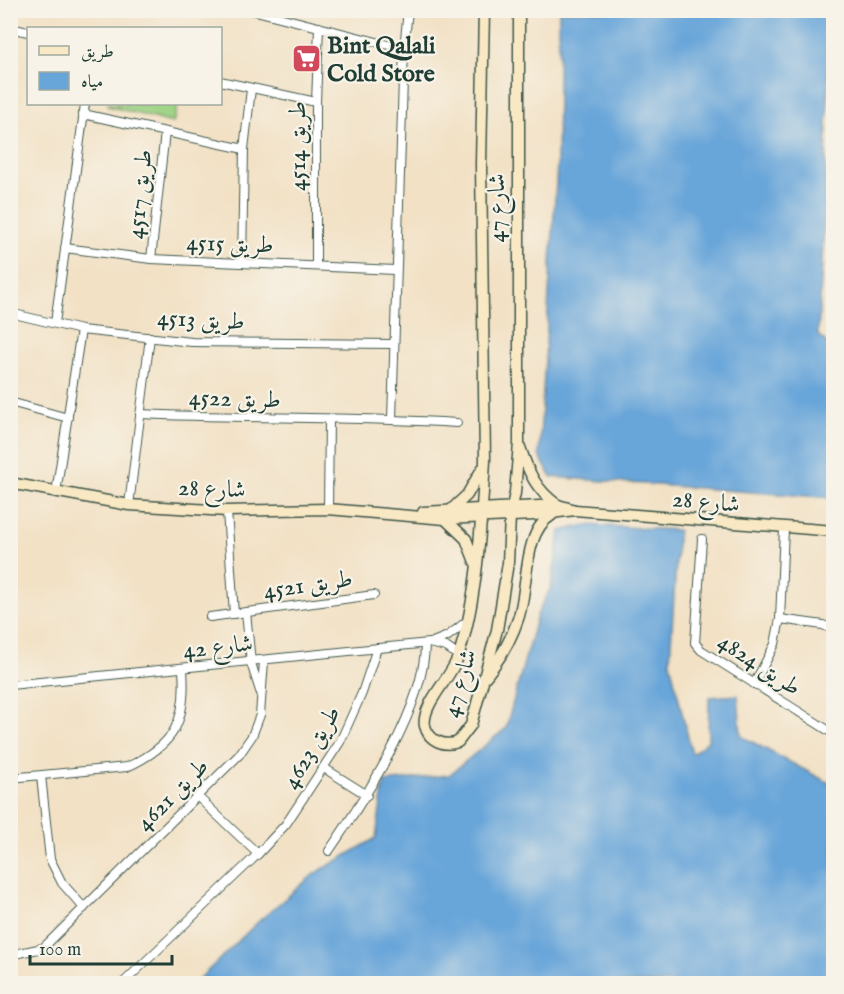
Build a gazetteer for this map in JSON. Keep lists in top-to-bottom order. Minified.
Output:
{"streets":{"street":["طريق 4514","طريق 4517","شارع 47","طريق 4515","طريق 4513","طريق 4522","شارع 28","طريق 4521","شارع 42","طريق 4824","طريق 4623","طريق 4621"]},"crossings":[["طريق 4514","طريق 4515"],["طريق 4517","طريق 4515"],["شارع 47","شارع 28"],["شارع 47","شارع 42"],["شارع 28","طريق 4521"],["طريق 4521","شارع 42"],["طريق 4521","طريق 4621"],["شارع 42","طريق 4623"],["شارع 42","طريق 4621"]],"places":{"supermarket":["Bint Qalali Cold Store"]},"legend":["طريق","مياه"],"scale_bar":"100 m"}
